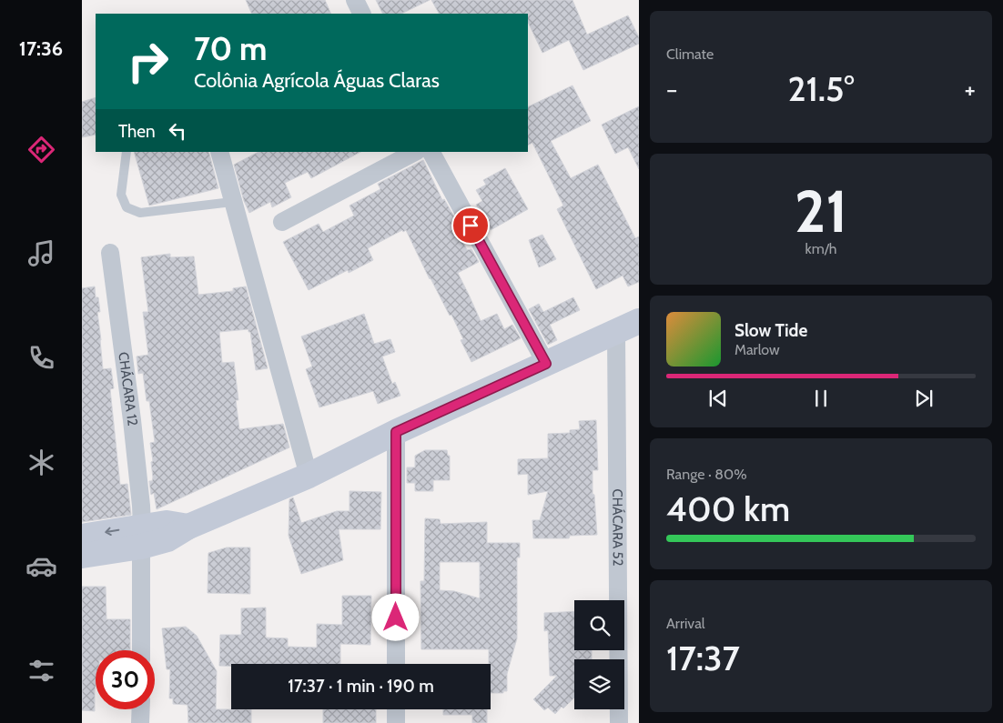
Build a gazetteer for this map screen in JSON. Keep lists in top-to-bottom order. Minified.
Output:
{"streets":{"street":["CHÁCARA 12","CHÁCARA 52"]},"page":{"tabs":"17:36","tile":["Climate",["21","km/h"],["Range · 80%","400 km"],["Arrival","17:37"]],"turn":["70 m","Colônia Agrícola Águas Claras"],"heat":["−","21.5°","+"],"then":"Then","song":["Slow Tide","Marlow"],"limit":"30","trip":"17:37 · 1 min · 190 m"}}
